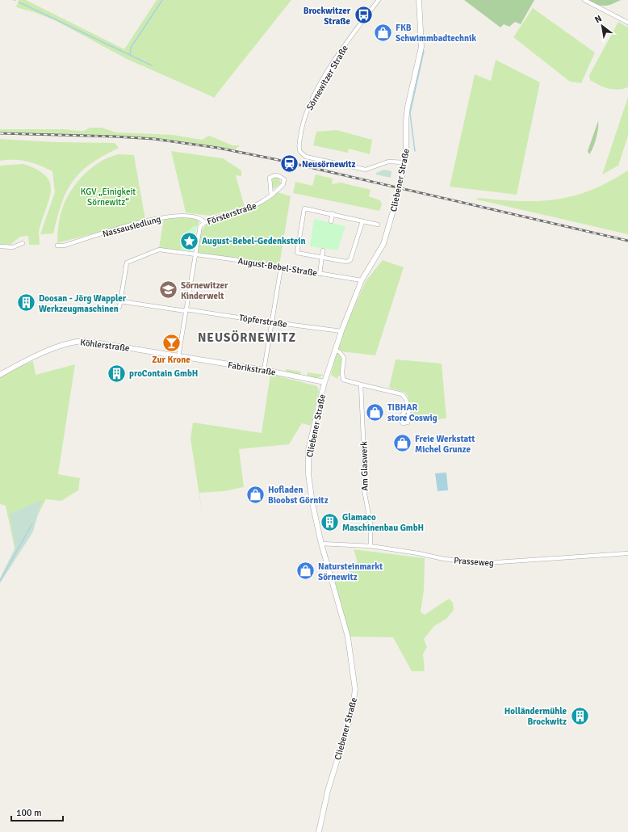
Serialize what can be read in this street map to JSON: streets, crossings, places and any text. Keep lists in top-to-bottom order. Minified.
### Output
{"streets":{"street":["Sörnewitzer Straße","Cliebener Straße","Försterstraße","Nassausiedlung","August-Bebel-Straße","Töpferstraße","Köhlerstraße","Fabrikstraße","Am Glaswerk","Prasseweg"]},"crossings":[["Sörnewitzer Straße","Cliebener Straße"],["Cliebener Straße","August-Bebel-Straße"],["Cliebener Straße","Töpferstraße"],["Cliebener Straße","Fabrikstraße"],["Cliebener Straße","Prasseweg"],["Försterstraße","Nassausiedlung"],["Försterstraße","August-Bebel-Straße"],["Försterstraße","Töpferstraße"],["Försterstraße","Köhlerstraße"],["Försterstraße","Fabrikstraße"],["Köhlerstraße","Fabrikstraße"],["Am Glaswerk","Prasseweg"]],"districts":["NEUSÖRNEWITZ"],"parks":["KGV „Einigkeit Sörnewitz“"],"places":{"bus stop":["Brockwitzer Straße"],"shop":["FKB Schwimmbadtechnik","TIBHAR store Coswig","Freie Werkstatt Michel Grunze","Hofladen Bioobst Görnitz","Natursteinmarkt Sörnewitz"],"station":["Neusörnewitz"],"place":["August-Bebel-Gedenkstein"],"school or university":["Sörnewitzer Kinderwelt"],"building":["Doosan - Jörg Wappler Werkzeugmaschinen","proContain GmbH","Glamaco Maschinenbau GmbH","Holländermühle Brockwitz"],"bar":["Zur Krone"]},"scale_bar":"100 m","north":"top left"}
